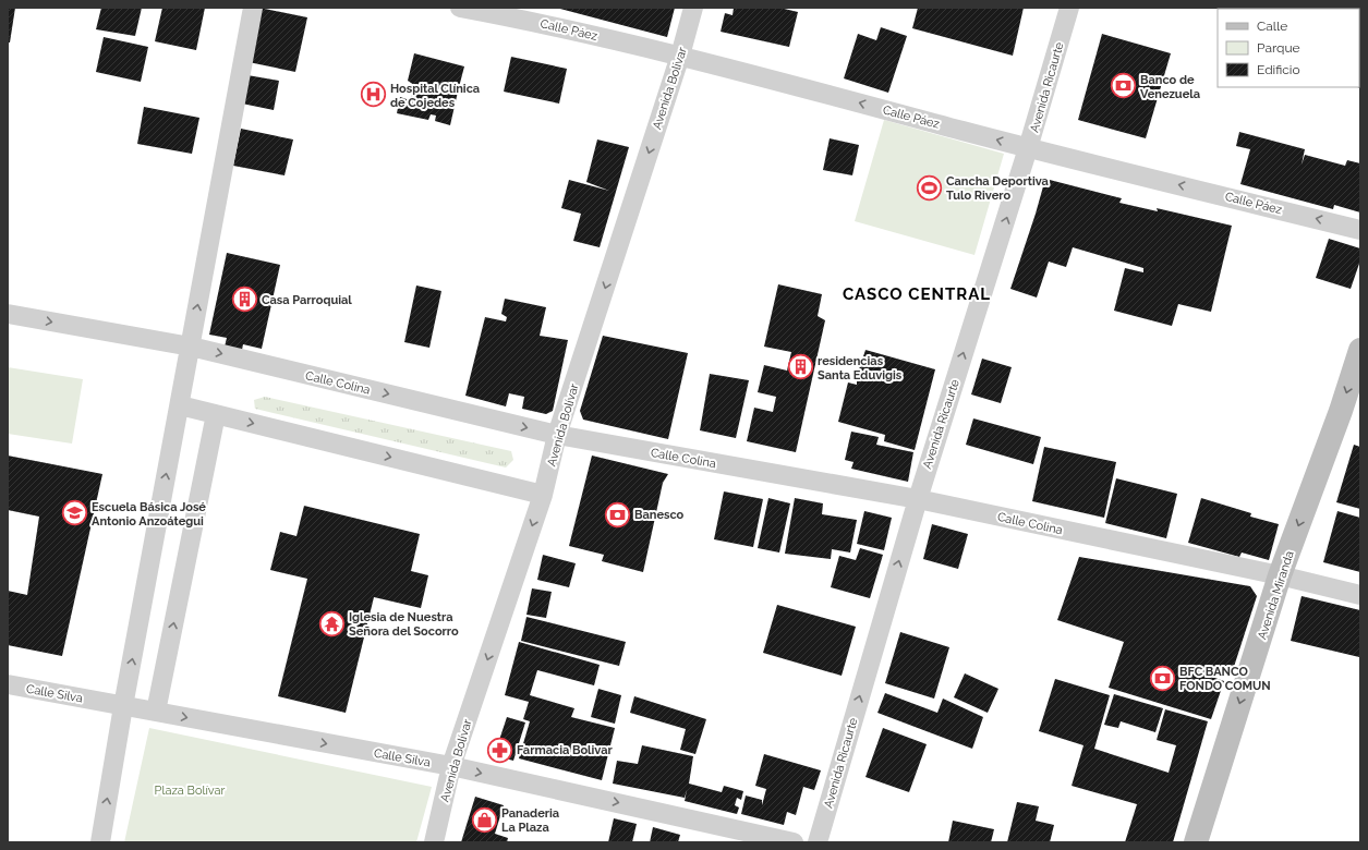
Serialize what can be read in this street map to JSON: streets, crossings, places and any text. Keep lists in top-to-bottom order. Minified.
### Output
{"streets":{"street":["Calle Páez","Avenida Ricaurte","Avenida Bolívar","Calle Colina","Avenida Miranda","Calle Silva"]},"crossings":[["Calle Páez","Avenida Ricaurte"],["Calle Páez","Avenida Bolívar"],["Avenida Ricaurte","Calle Colina"],["Avenida Bolívar","Calle Colina"],["Avenida Bolívar","Calle Silva"],["Calle Colina","Avenida Miranda"]],"one_way":["Calle Páez","Avenida Ricaurte","Avenida Bolívar","Avenida Miranda","Calle Silva"],"districts":["CASCO CENTRAL"],"parks":["Plaza Bolívar"],"places":{"bank":["Banco de Venezuela","Banesco","BFC BANCO FONDO COMUN"],"hospital":["Hospital Clínica de Cojedes"],"sports":["Cancha Deportiva Tulo Rivero"],"building":["Casa Parroquial","residencias Santa Eduvigis"],"school or university":["Escuela Básica José Antonio Anzoátegui"],"temple":["Iglesia de Nuestra Señora del Socorro"],"pharmacy":["Farmacia Bolivar"],"shop":["Panaderia La Plaza"]},"legend":["Calle","Parque","Edificio"]}
